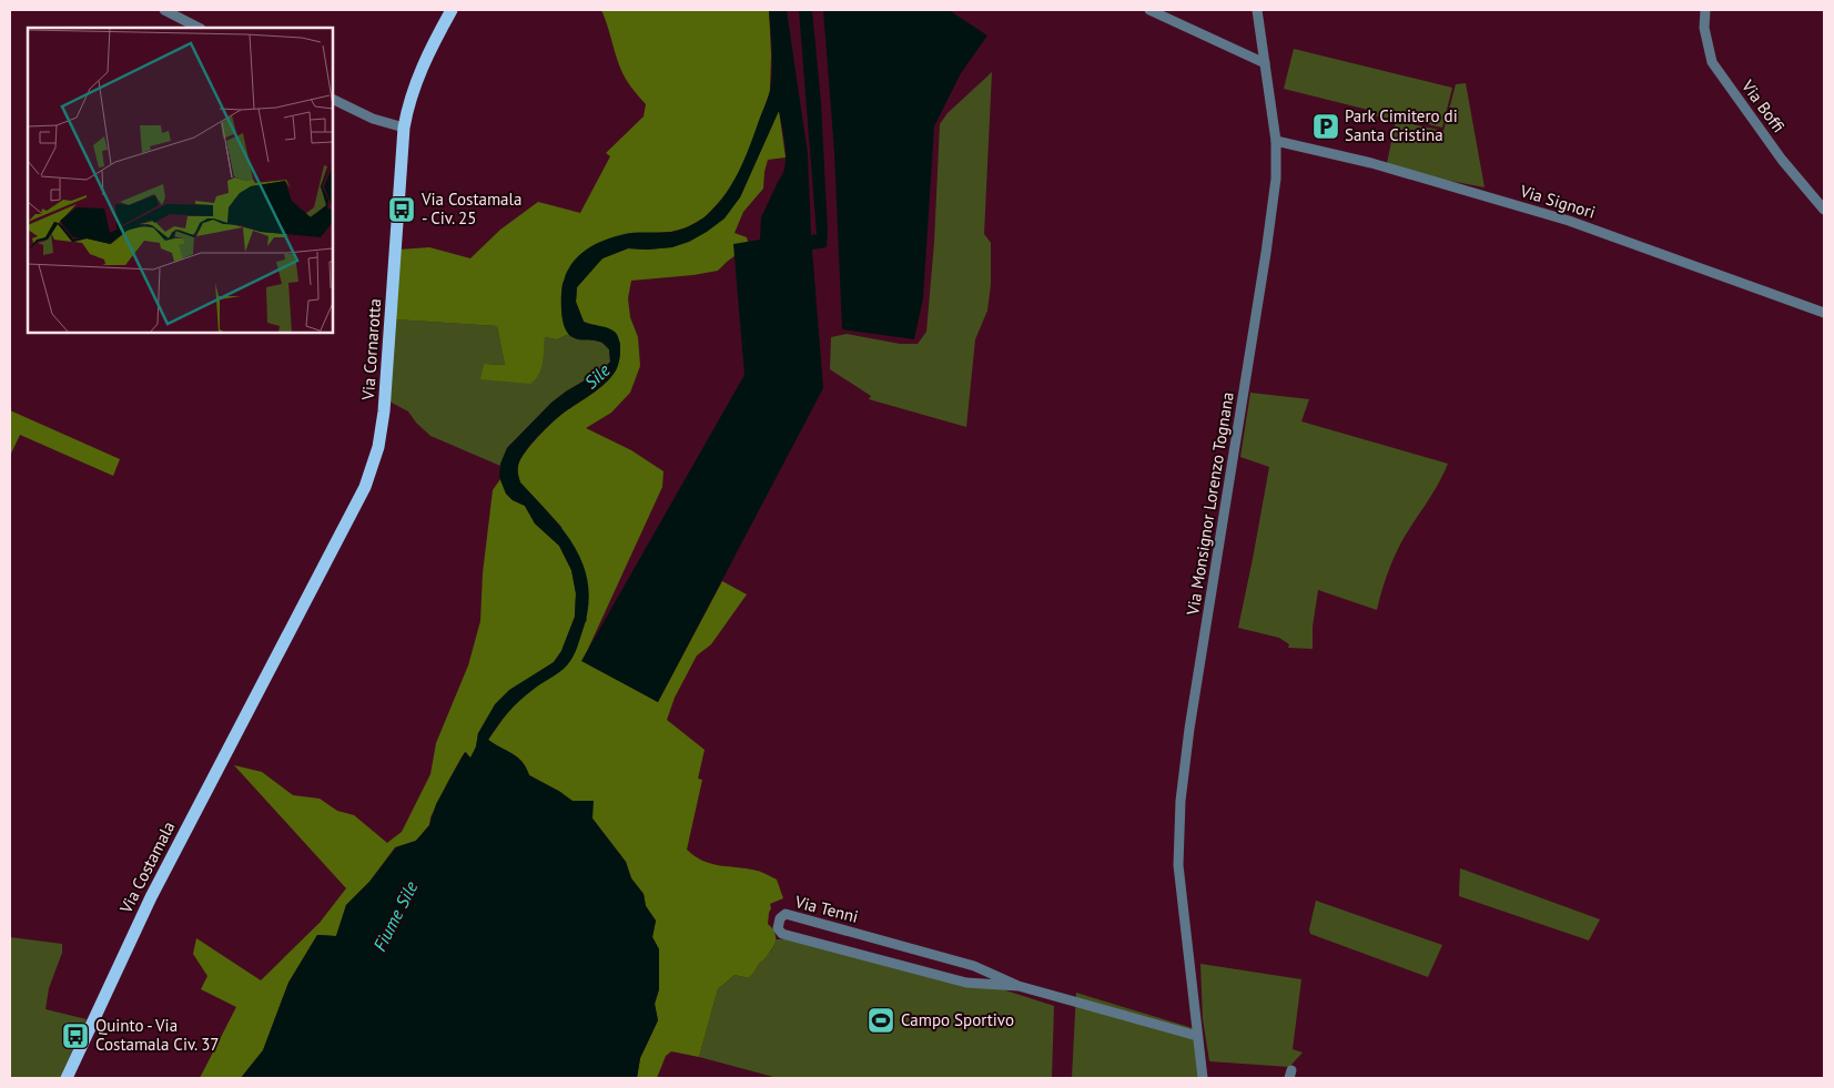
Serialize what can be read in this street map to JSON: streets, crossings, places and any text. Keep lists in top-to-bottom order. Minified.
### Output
{"streets":{"main road":["Via Cornarotta","Via Costamala"],"street":["Via Boffi","Via Signori","Via Monsignor Lorenzo Tognana","Via Tenni"]},"crossings":[["Via Signori","Via Monsignor Lorenzo Tognana"],["Via Cornarotta","Via Costamala"],["Via Monsignor Lorenzo Tognana","Via Tenni"]],"water":["Sile","Fiume Sile"],"places":{"parking":["Park Cimitero di Santa Cristina"],"bus stop":["Via Costamala - Civ. 25","Quinto - Via Costamala Civ. 37"],"sports":["Campo Sportivo"]}}
